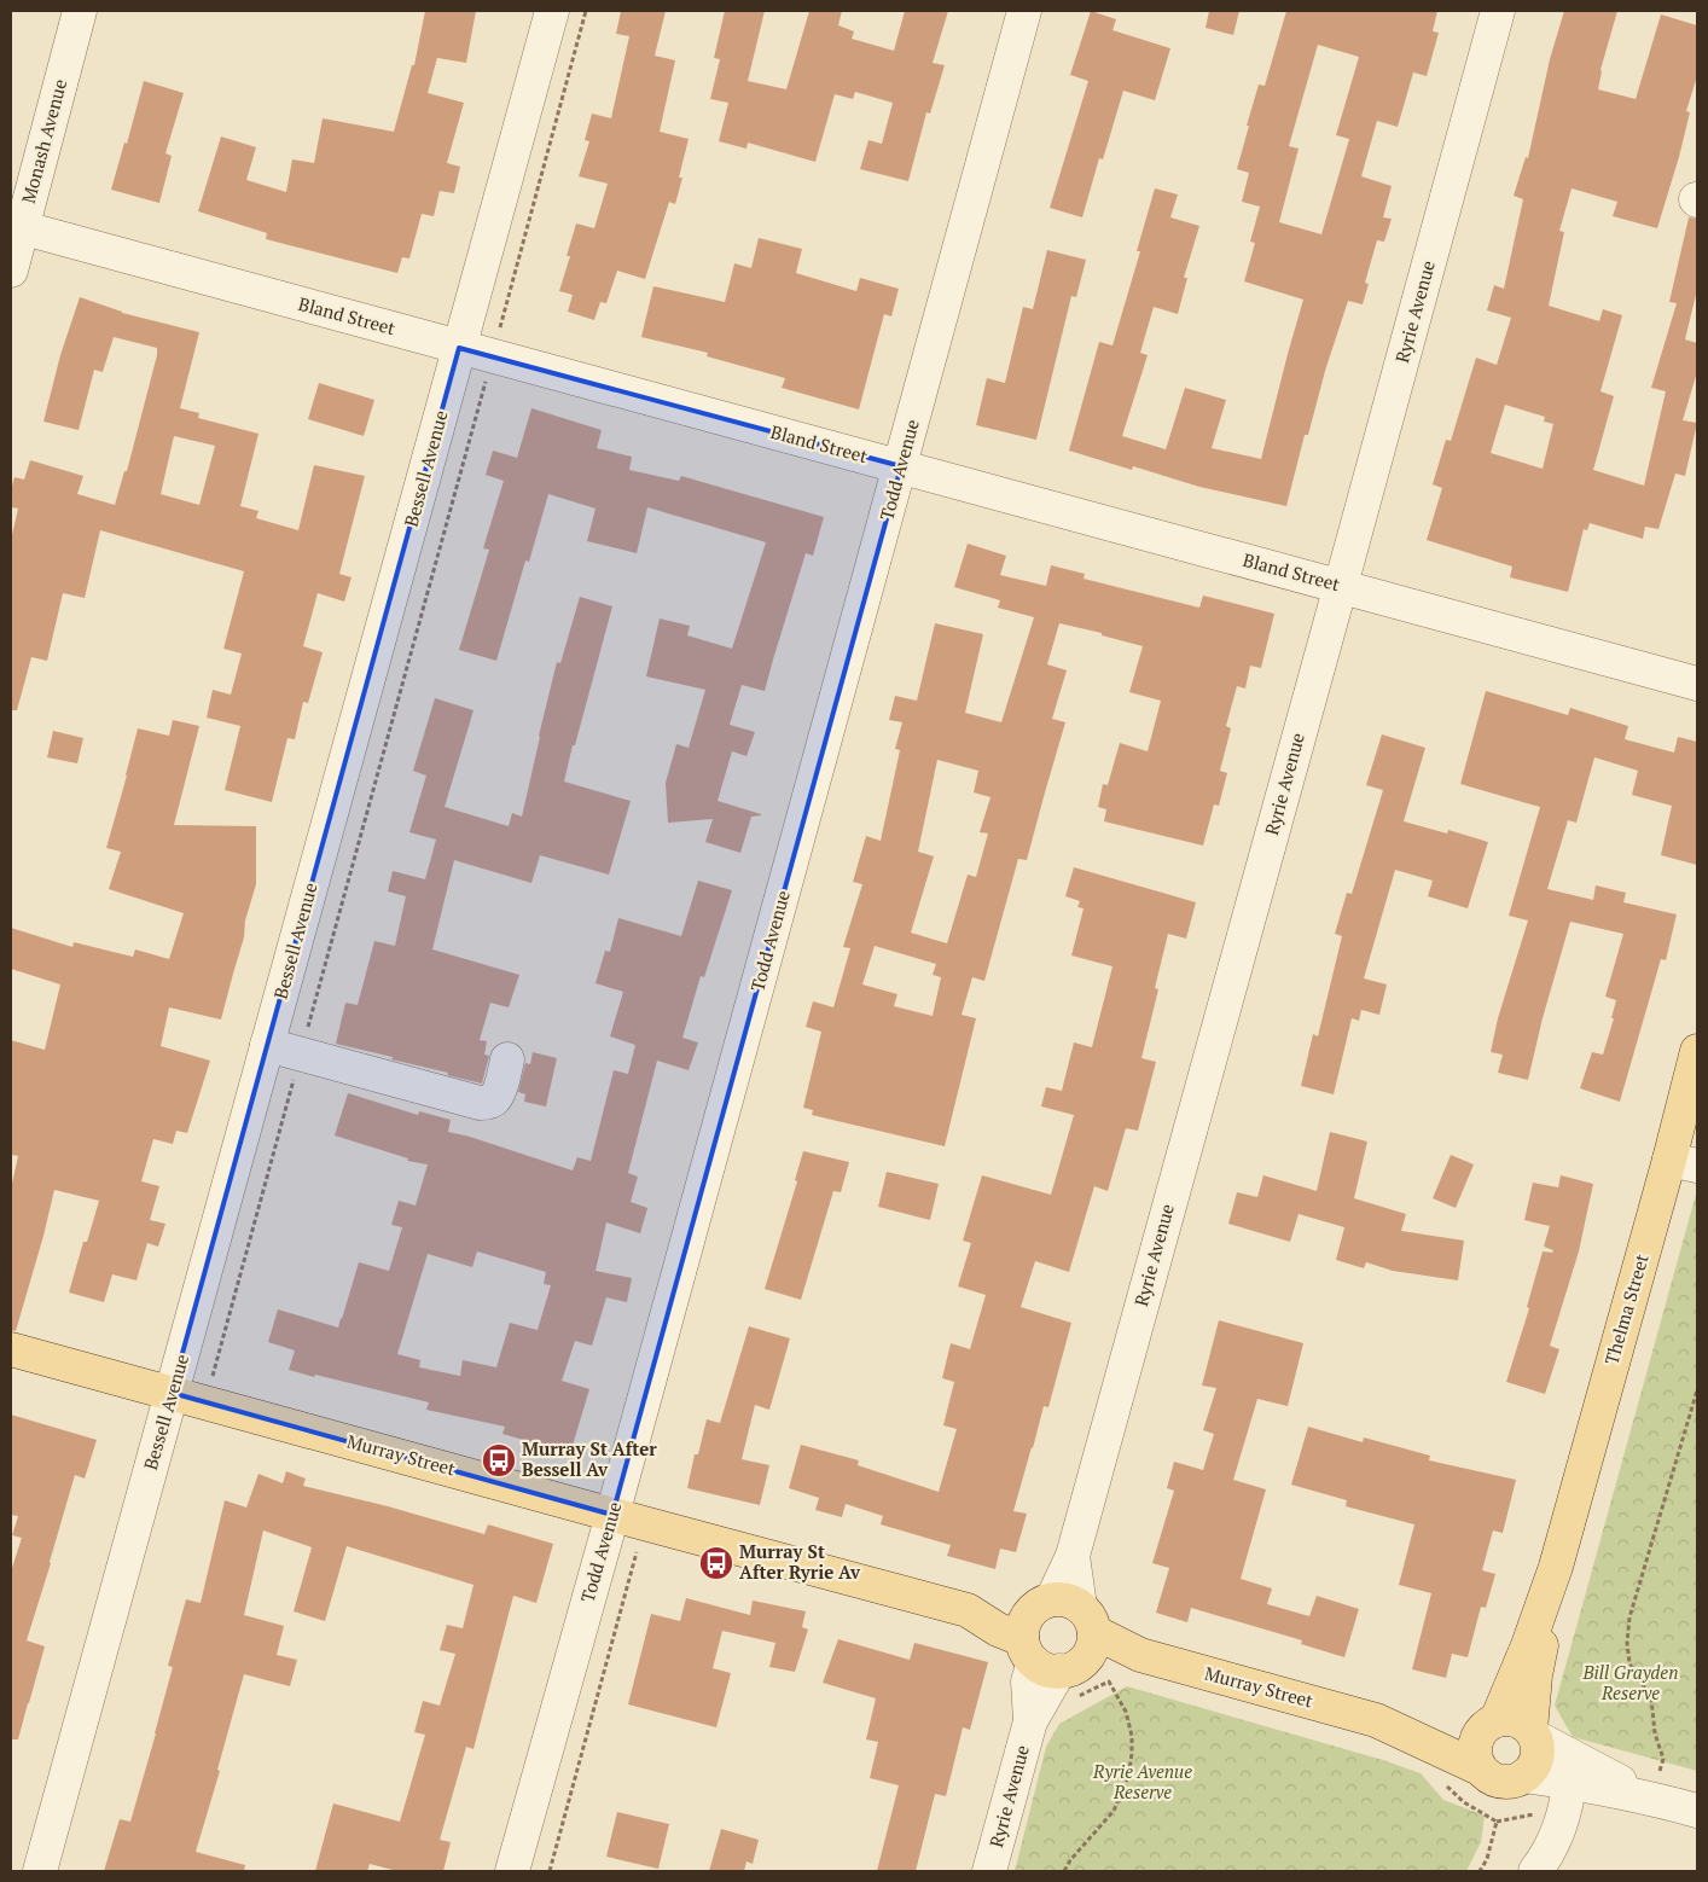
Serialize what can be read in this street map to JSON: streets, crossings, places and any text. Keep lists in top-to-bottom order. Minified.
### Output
{"streets":{"main road":["Thelma Street","Murray Street"],"street":["Monash Avenue","Ryrie Avenue","Bland Street","Bessell Avenue","Todd Avenue"]},"crossings":[["Monash Avenue","Bland Street"],["Ryrie Avenue","Bland Street"],["Ryrie Avenue","Murray Street"],["Bland Street","Bessell Avenue"],["Bland Street","Todd Avenue"],["Bessell Avenue","Murray Street"],["Todd Avenue","Murray Street"],["Thelma Street","Murray Street"]],"parks":["Bill Grayden Reserve","Ryrie Avenue Reserve"],"places":{"bus stop":["Murray St After Bessell Av","Murray St After Ryrie Av"]}}
